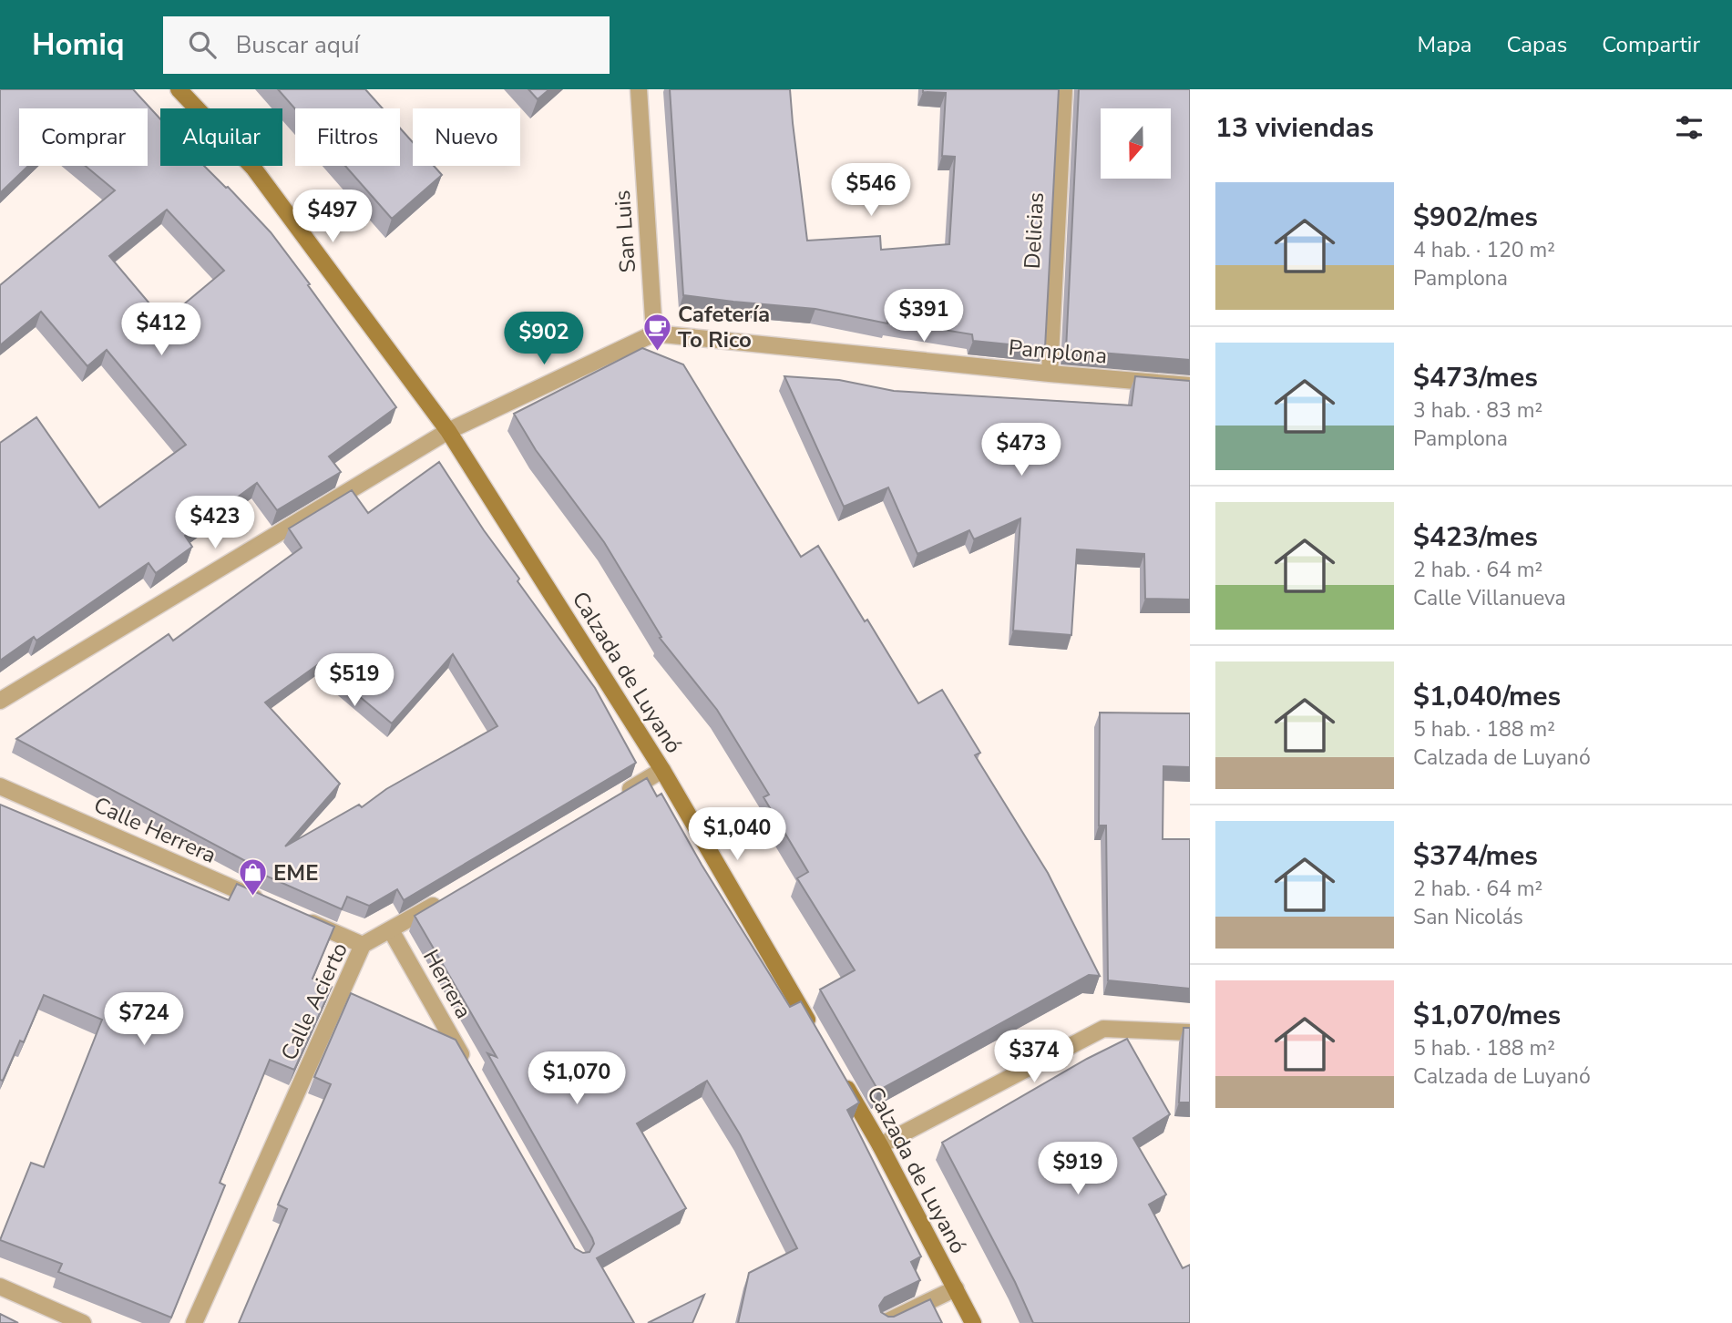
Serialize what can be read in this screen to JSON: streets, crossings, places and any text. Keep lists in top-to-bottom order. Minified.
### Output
{"streets":{"main road":["Calzada de Luyanó"],"street":["Delicias","San Luis","Pamplona","Calle Herrera","Herrera","Calle Acierto"]},"crossings":[["Delicias","Pamplona"],["San Luis","Pamplona"],["Herrera","Calle Acierto"]],"places":{"cafe":["Cafetería To Rico"],"shop":["EME"]},"north":"bottom","page":{"header":"Homiq","search":"Buscar aquí","nav":["Mapa","Capas","Compartir"],"heading":"13 viviendas","chip":["Comprar","Alquilar","Filtros","Nuevo"],"price":["$546","$497","$391","$412","$902","$473","$423","$519","$1,040","$724","$374","$1,070","$919"],"list":[{"name":"$902/mes","note":"4 hab. · 120 m² · Pamplona"},{"name":"$473/mes","note":"3 hab. · 83 m² · Pamplona"},{"name":"$423/mes","note":"2 hab. · 64 m² · Calle Villanueva"},{"name":"$1,040/mes","note":"5 hab. · 188 m² · Calzada de Luyanó"},{"name":"$374/mes","note":"2 hab. · 64 m² · San Nicolás"},{"name":"$1,070/mes","note":"5 hab. · 188 m² · Calzada de Luyanó"}]}}
